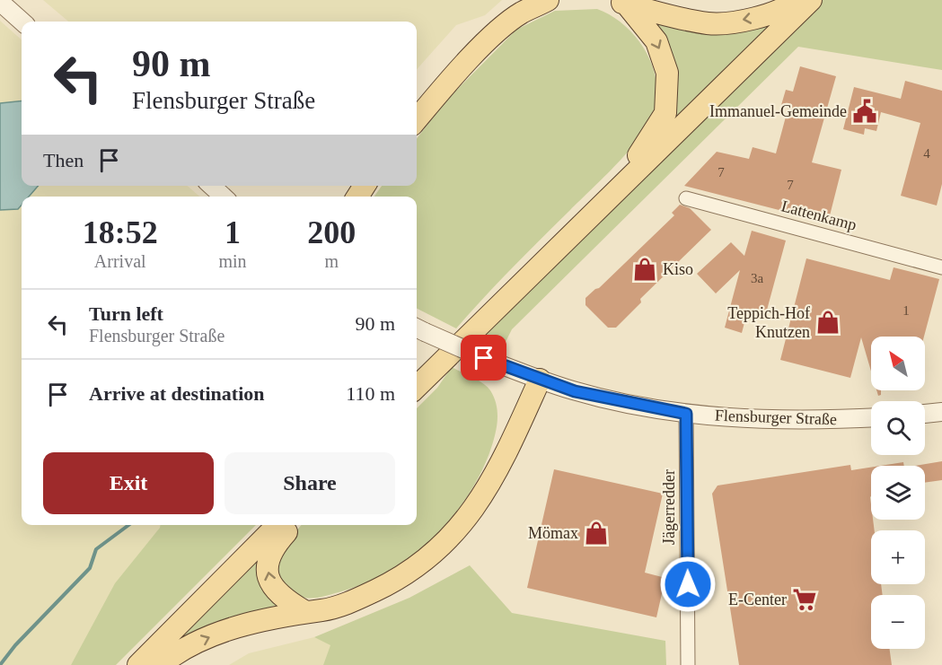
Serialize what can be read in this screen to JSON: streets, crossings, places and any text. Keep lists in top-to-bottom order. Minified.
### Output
{"streets":{"street":["Lattenkamp","Flensburger Straße","Jägerredder"]},"crossings":[["Flensburger Straße","Jägerredder"]],"places":{"public building":["Immanuel-Gemeinde"],"shop":["Kiso","Teppich-Hof Knutzen","Mömax"],"supermarket":["E-Center"]},"house_numbers":["4","7","7","3a","1"],"north":"top left","page":{"turn":["90 m","Flensburger Straße"],"then":"Then","eta":["18:52","Arrival","1","min","200","m"],"list":[{"name":"Turn left","note":"Flensburger Straße","value":"90 m"},{"name":"Arrive at destination","value":"110 m"}],"map_buttons":["+","−"],"buttons":["Exit","Share"]}}
